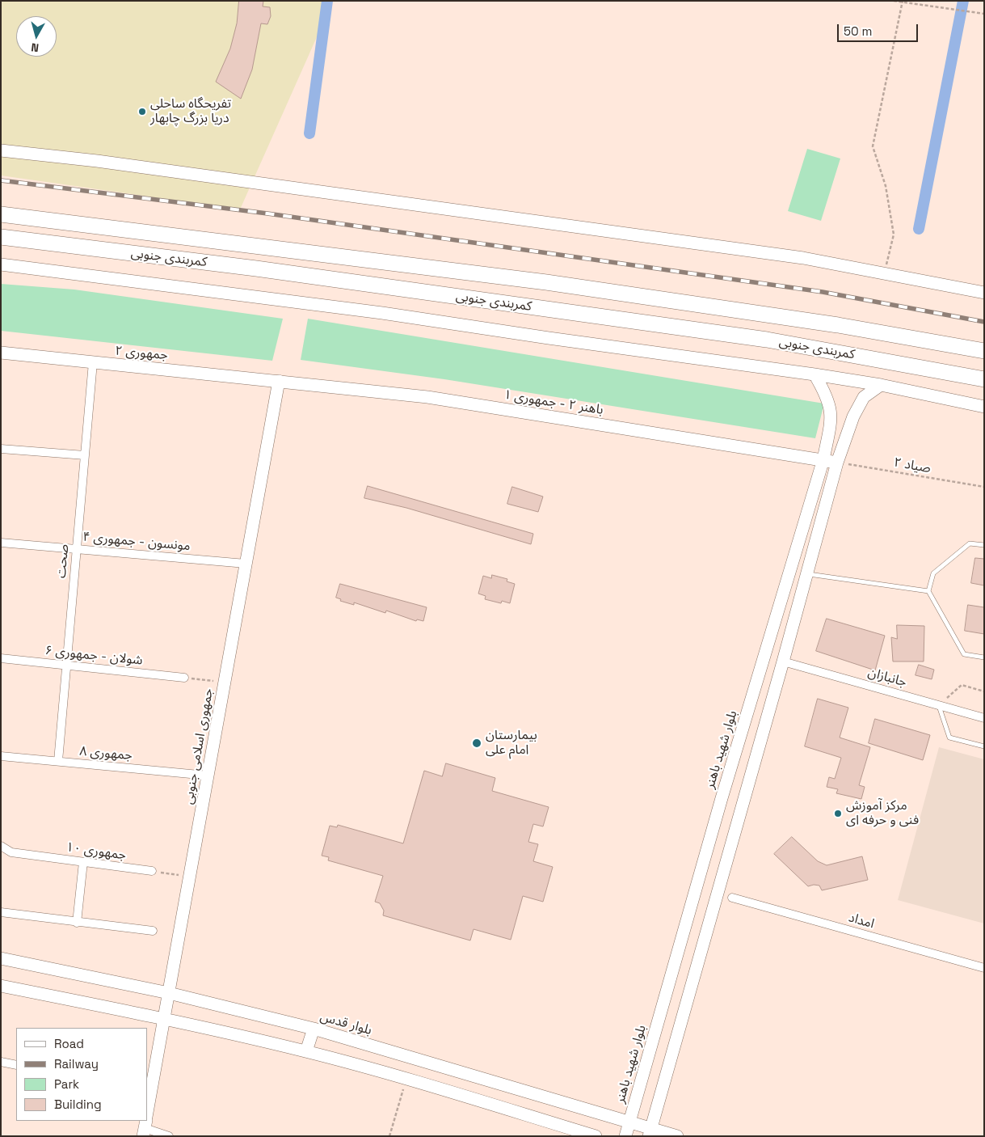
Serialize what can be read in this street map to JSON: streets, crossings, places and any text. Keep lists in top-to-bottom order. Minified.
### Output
{"streets":{"highway":["کمربندی جنوبی"],"main road":["جمهوری ۲","باهنر ۲ - جمهوری ۱","جمهوری اسلامی جنوبی","بلوار شهید باهنر","بلوار قدس"],"street":["مونسون - جمهوری ۴","صحت","شولان - جمهوری ۶","جانبازان","جمهوری ۸","جمهوری ۱۰","امداد"],"path":["صیاد ۲"]},"crossings":[["جمهوری ۲","باهنر ۲ - جمهوری ۱"],["جمهوری ۲","صحت"],["جمهوری ۲","جمهوری اسلامی جنوبی"],["باهنر ۲ - جمهوری ۱","صیاد ۲"],["باهنر ۲ - جمهوری ۱","جمهوری اسلامی جنوبی"],["باهنر ۲ - جمهوری ۱","بلوار شهید باهنر"],["مونسون - جمهوری ۴","صحت"],["مونسون - جمهوری ۴","جمهوری اسلامی جنوبی"],["صحت","شولان - جمهوری ۶"],["صحت","جمهوری ۸"],["جمهوری اسلامی جنوبی","جمهوری ۸"],["جمهوری اسلامی جنوبی","بلوار قدس"],["بلوار شهید باهنر","بلوار قدس"]],"places":["تفریحگاه ساحلی دریا بزرگ چابهار","بیمارستان امام علی","مرکز آموزش فنی و حرفه ای"],"legend":["Road","Railway","Park","Building"],"scale_bar":"50 m","north":"bottom"}
